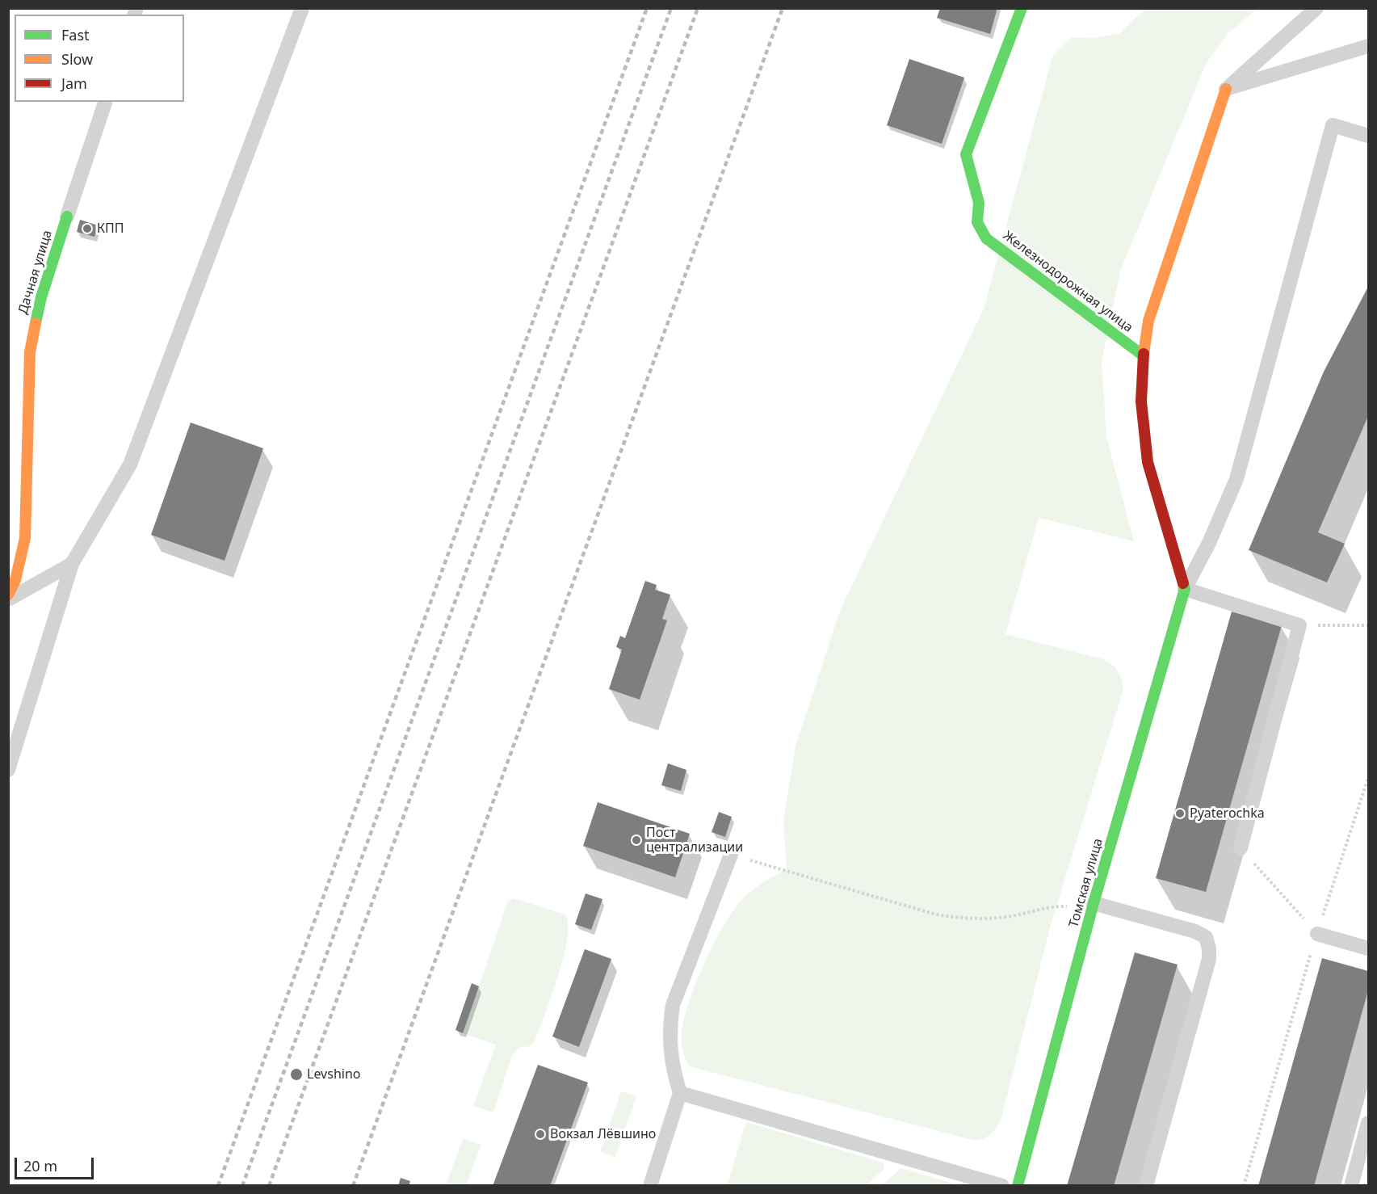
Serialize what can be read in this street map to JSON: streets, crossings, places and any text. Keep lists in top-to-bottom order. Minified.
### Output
{"streets":{"street":["Дачная улица","Железнодорожная улица","Томская улица"]},"places":["КПП","Pyaterochka","Пост централизации","Levshino","Вокзал Лёвшино"],"legend":["Fast","Slow","Jam"],"scale_bar":"20 m"}
